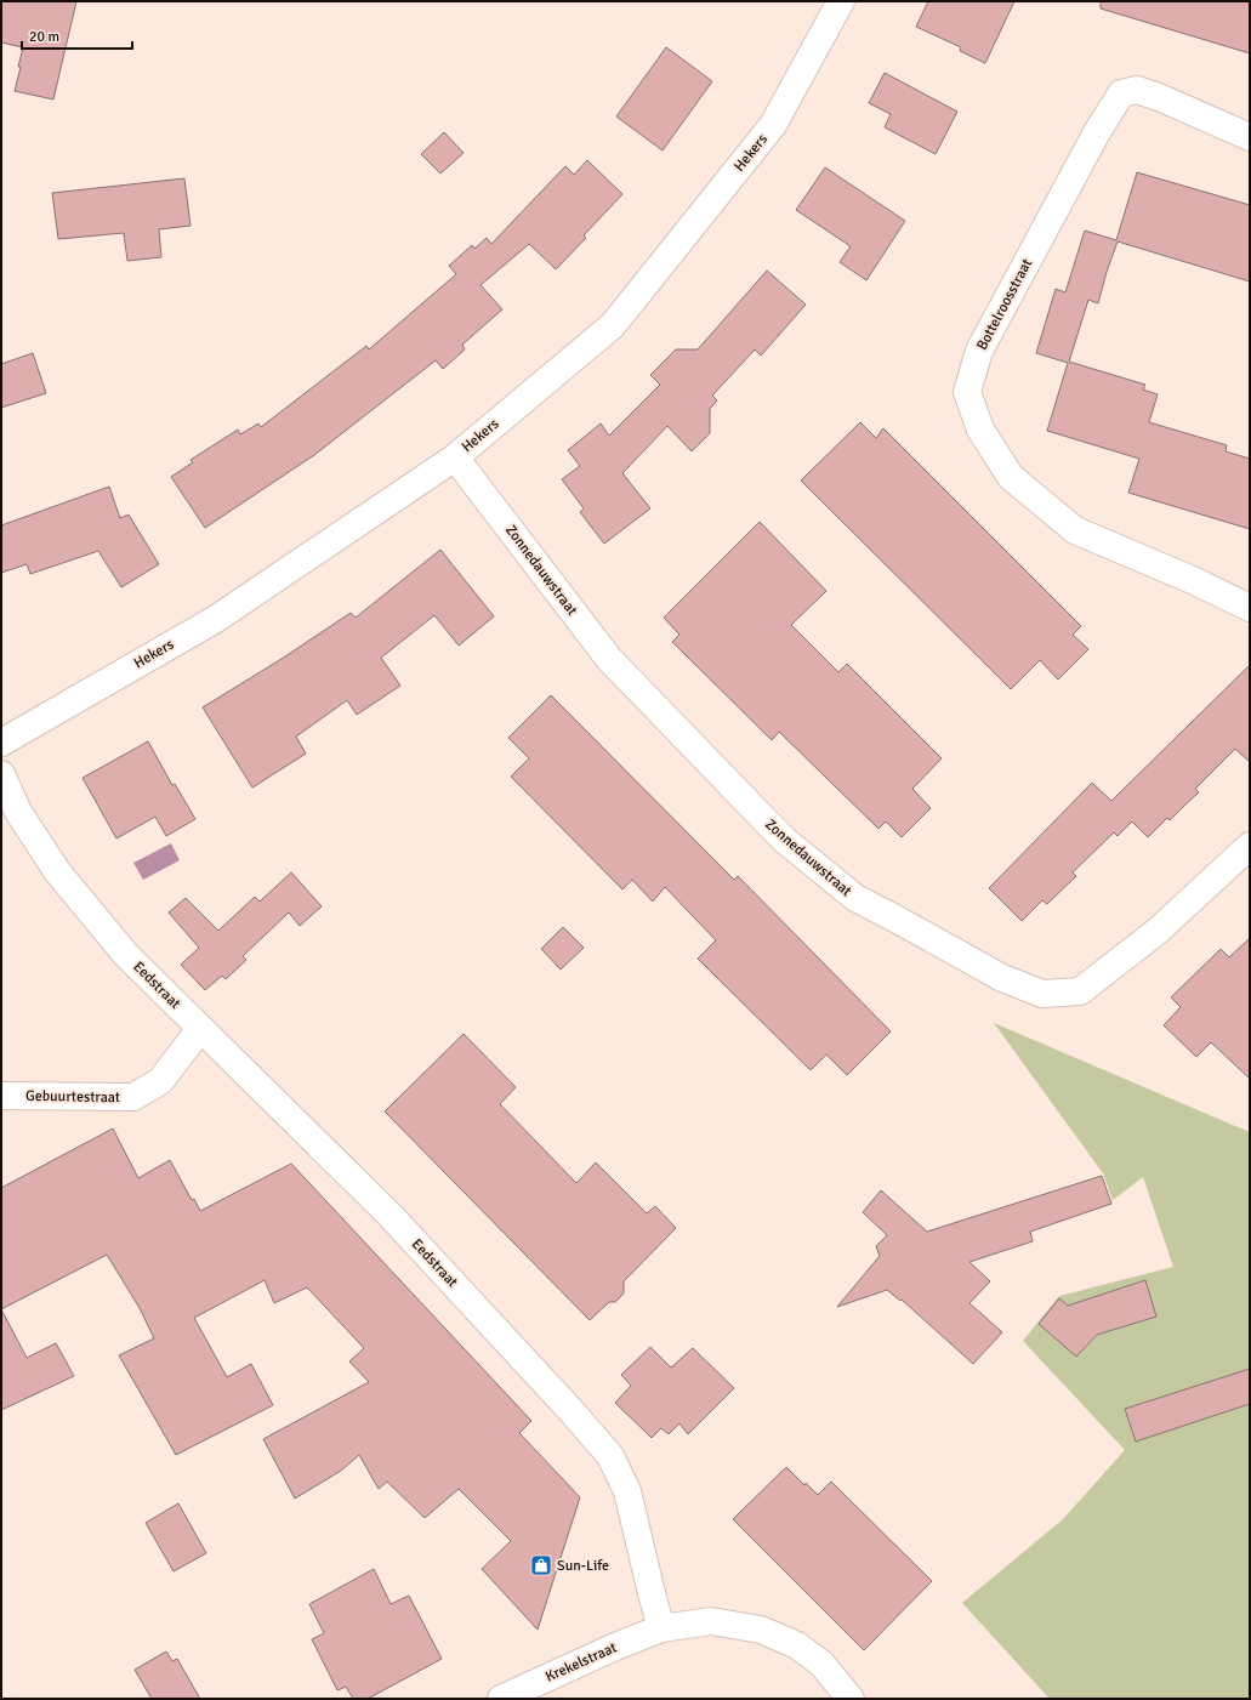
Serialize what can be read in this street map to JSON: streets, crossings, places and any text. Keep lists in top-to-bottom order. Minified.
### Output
{"streets":{"street":["Hekers","Bottelroosstraat","Zonnedauwstraat","Eedstraat","Gebuurtestraat","Krekelstraat"]},"crossings":[["Hekers","Zonnedauwstraat"],["Eedstraat","Gebuurtestraat"],["Eedstraat","Krekelstraat"]],"places":{"shop":["Sun-Life"]},"scale_bar":"20 m"}
